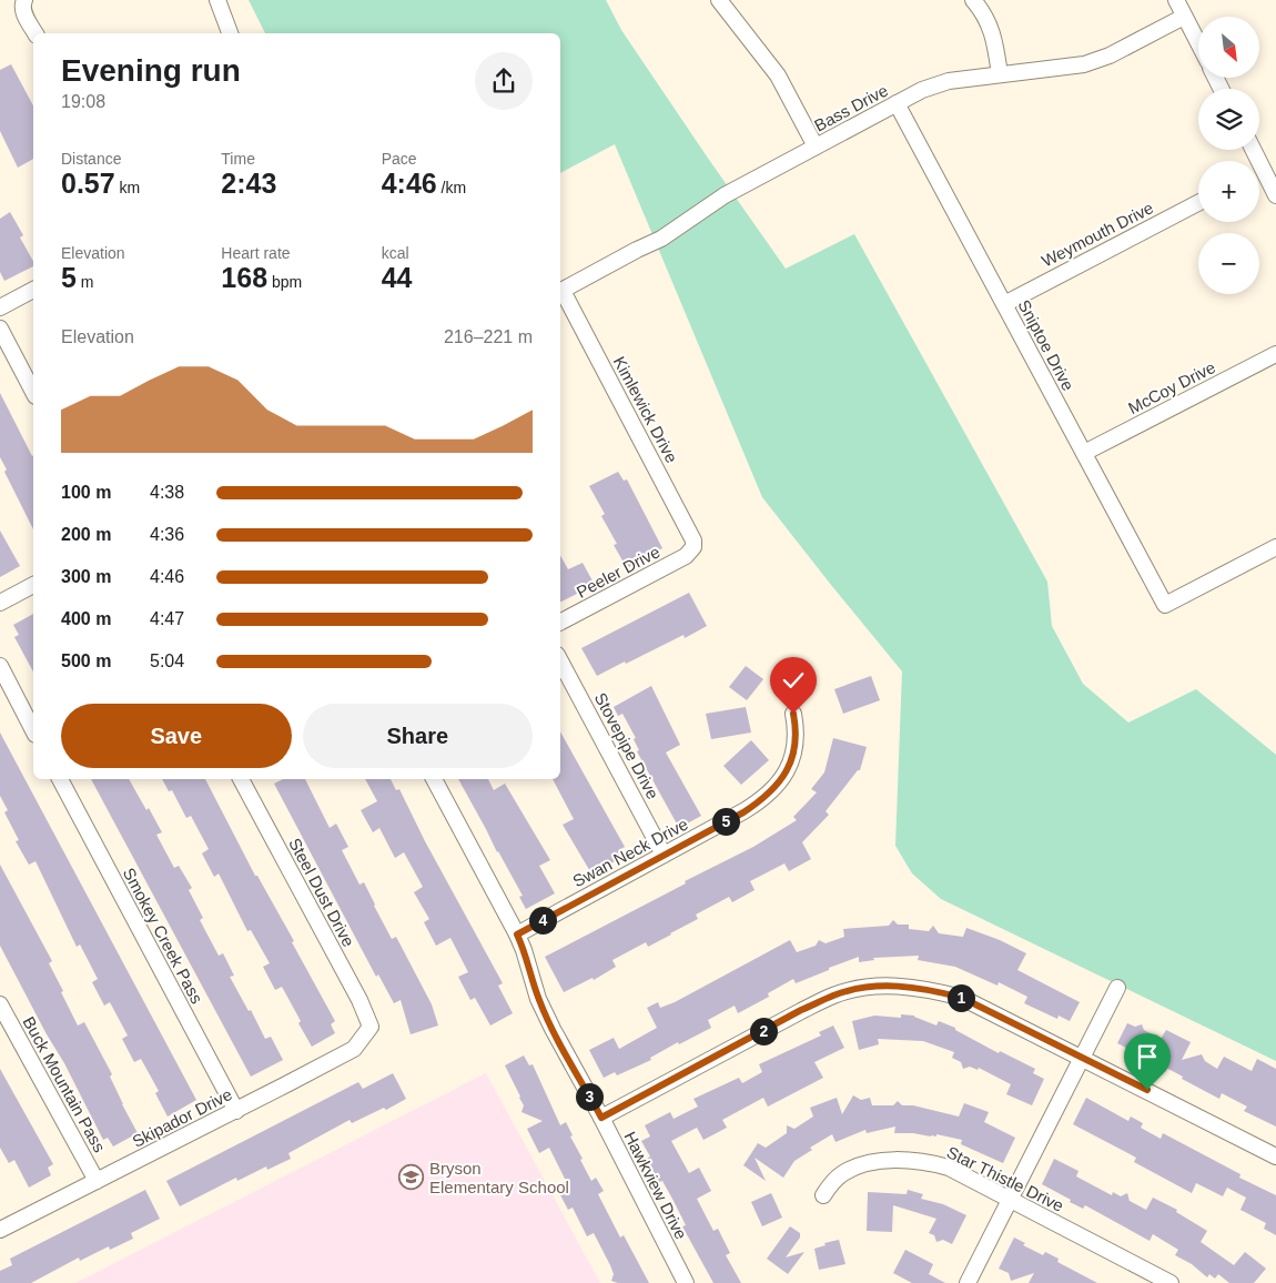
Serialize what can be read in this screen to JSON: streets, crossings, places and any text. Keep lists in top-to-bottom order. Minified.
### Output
{"streets":{"street":["Bass Drive","Weymouth Drive","Sniptoe Drive","McCoy Drive","Kimlewick Drive","Peeler Drive","Stovepipe Drive","Swan Neck Drive","Steel Dust Drive","Smokey Creek Pass","Buck Mountain Pass","Skipador Drive","Star Thistle Drive","Hawkview Drive"]},"crossings":[["Bass Drive","Sniptoe Drive"],["Bass Drive","Kimlewick Drive"],["Weymouth Drive","Sniptoe Drive"],["Sniptoe Drive","McCoy Drive"],["Kimlewick Drive","Peeler Drive"],["Stovepipe Drive","Swan Neck Drive"],["Swan Neck Drive","Hawkview Drive"],["Steel Dust Drive","Skipador Drive"],["Smokey Creek Pass","Skipador Drive"],["Buck Mountain Pass","Skipador Drive"]],"places":{"school or university":["Bryson Elementary School"]},"north":"bottom right","page":{"map_buttons":["+","−"],"heading":["Evening run","19:08"],"stats":[["Distance","0.57 km"],["Time","2:43"],["Pace","4:46 /km"],["Elevation","5 m"],["Heart rate","168 bpm"],["kcal","44"]],"chart":["Elevation","216–221 m"],"list":[{"name":"100 m","note":"4:38"},{"name":"200 m","note":"4:36"},{"name":"300 m","note":"4:46"},{"name":"400 m","note":"4:47"},{"name":"500 m","note":"5:04"}],"buttons":["Save","Share"],"pins":["5","4","1","2","3"]}}
